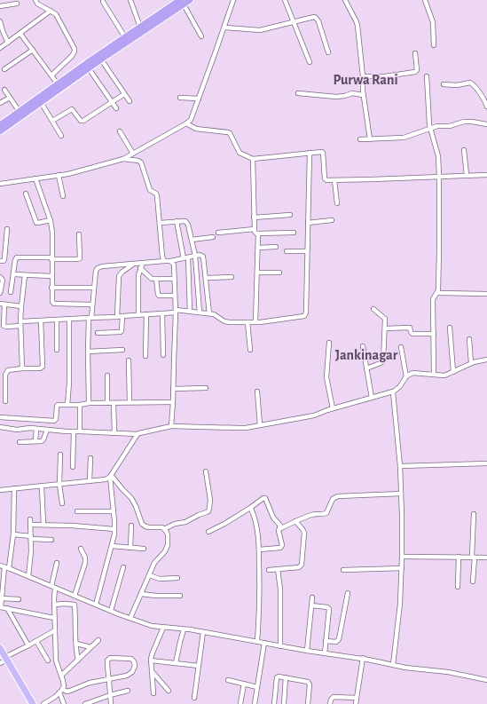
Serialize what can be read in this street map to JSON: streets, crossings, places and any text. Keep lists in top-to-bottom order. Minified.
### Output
{"districts":["Purwa Rani","Jankinagar"]}
